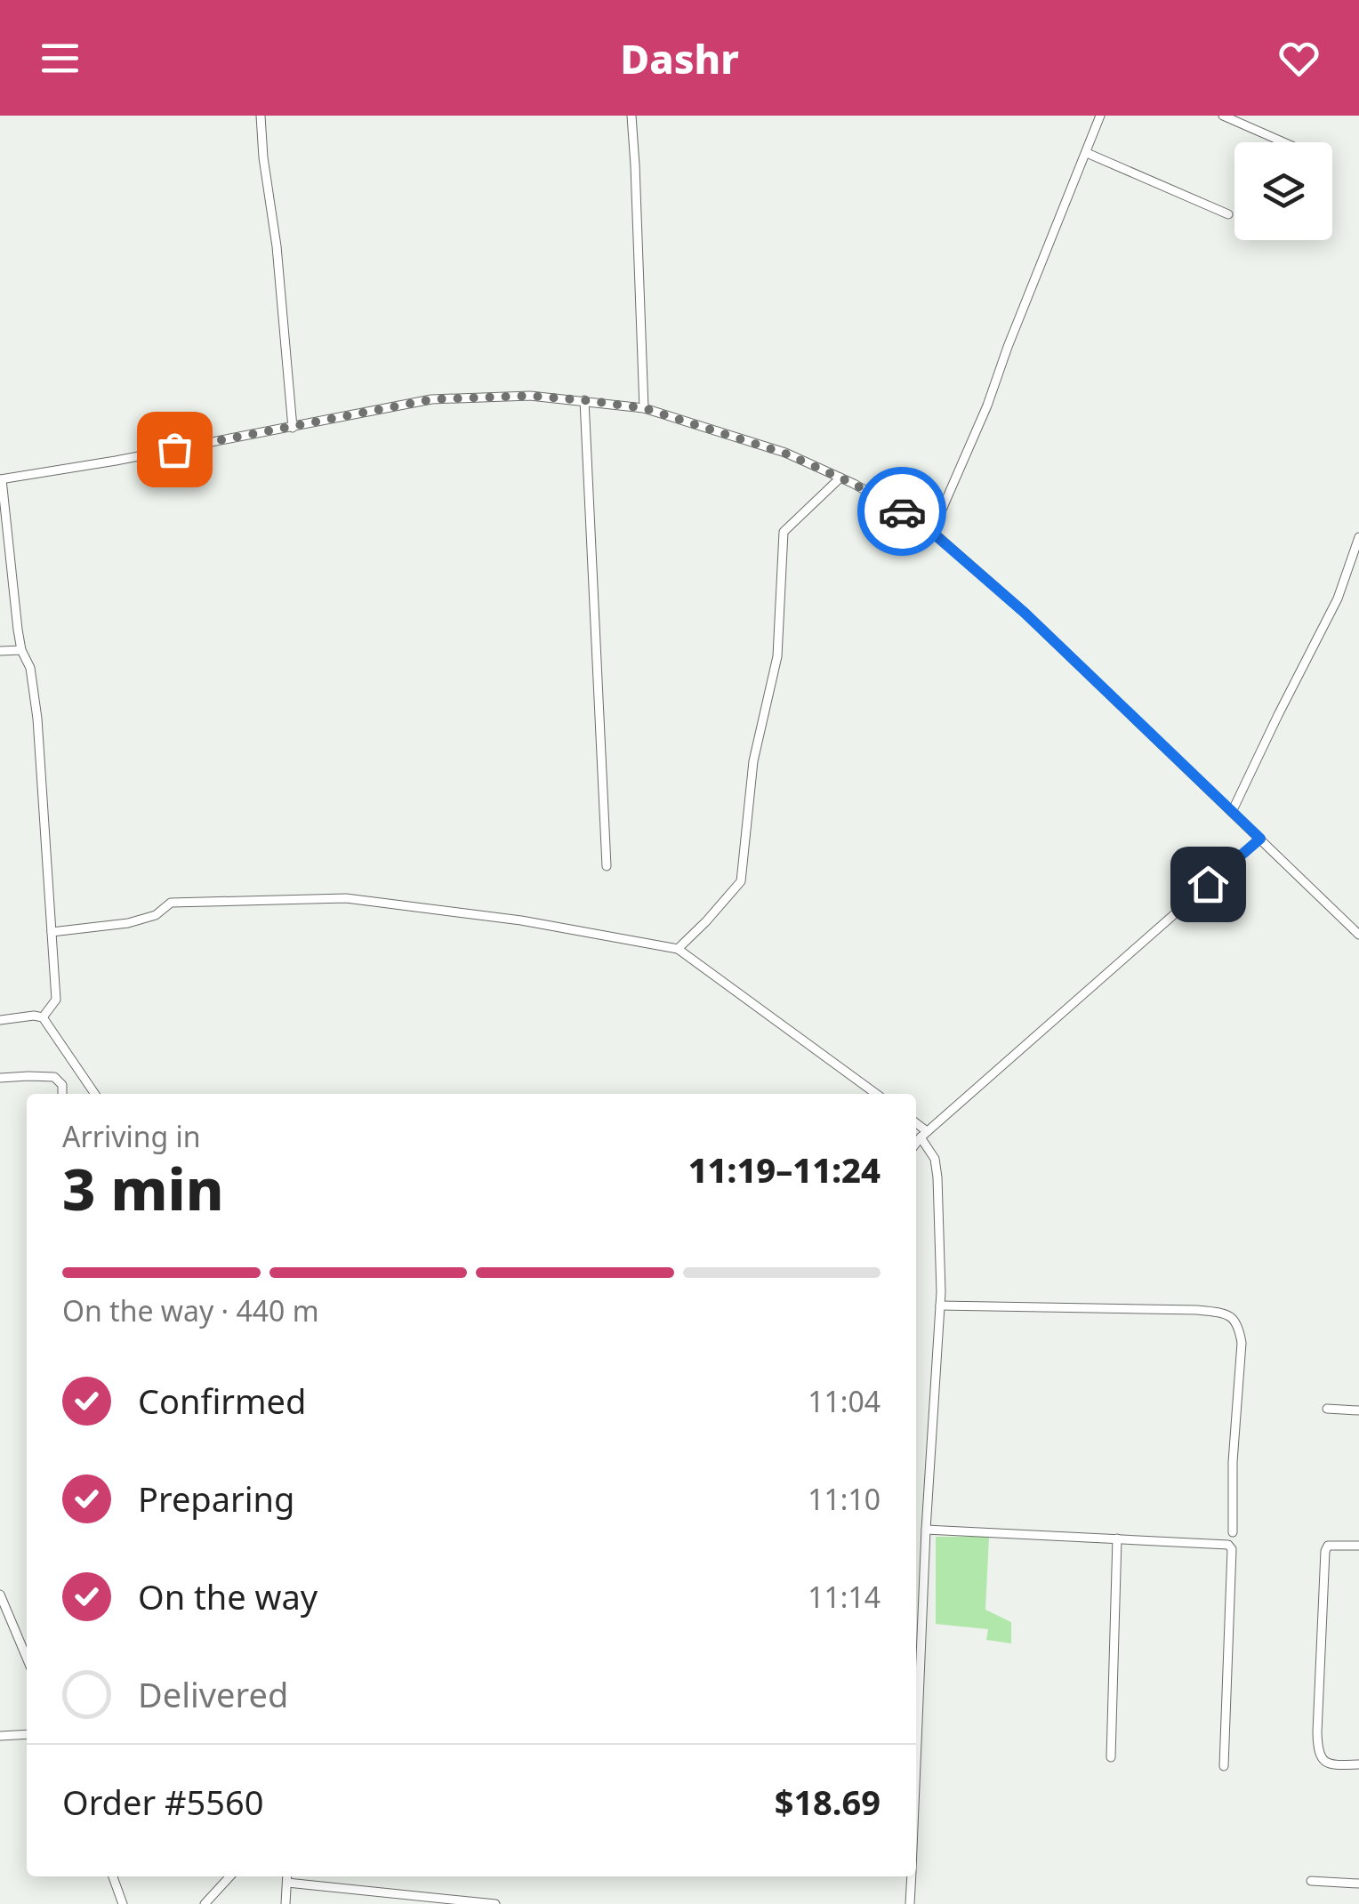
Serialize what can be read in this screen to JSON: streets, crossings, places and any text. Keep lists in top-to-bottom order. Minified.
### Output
{"page":{"header":"Dashr","heading":["3 min","Arriving in","11:19–11:24"],"panel":["Order #5560","$18.69"],"bar":"On the way · 440 m","list":[["Confirmed","11:04"],["Preparing","11:10"],["On the way","11:14"],"Delivered"]}}
